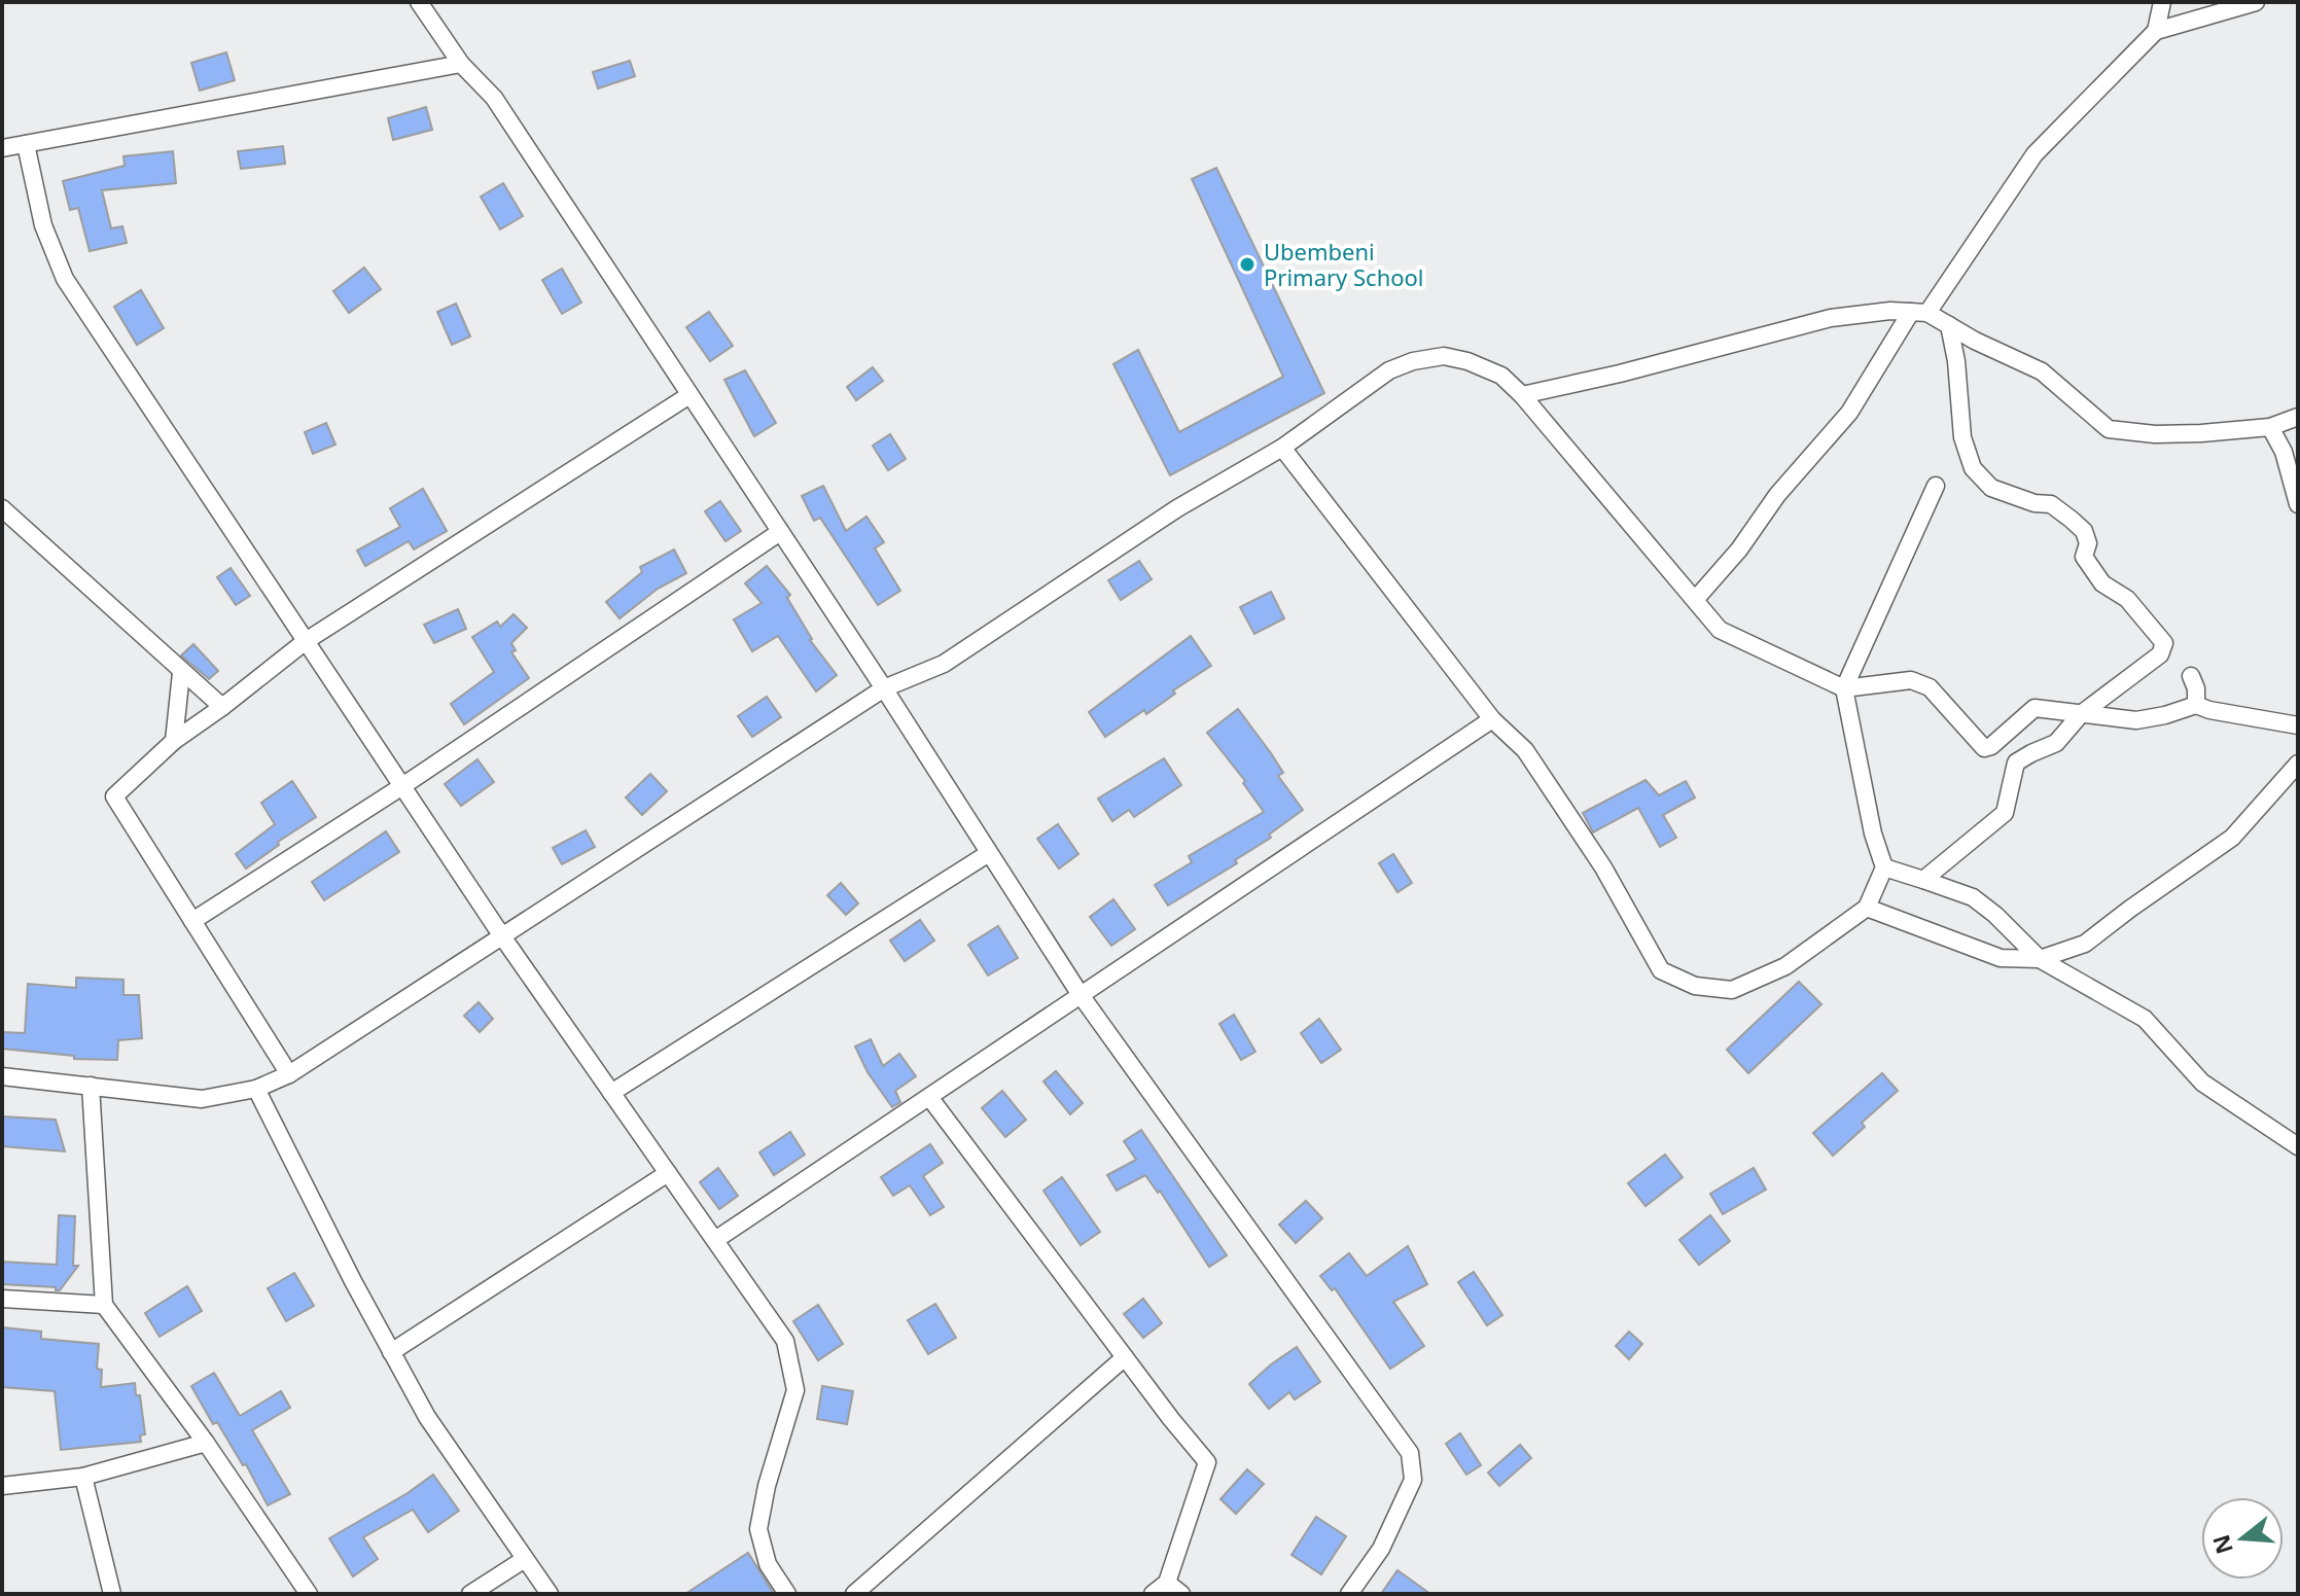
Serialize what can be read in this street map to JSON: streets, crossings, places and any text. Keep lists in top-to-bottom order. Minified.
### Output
{"places":["Ubembeni Primary School"],"north":"left"}
